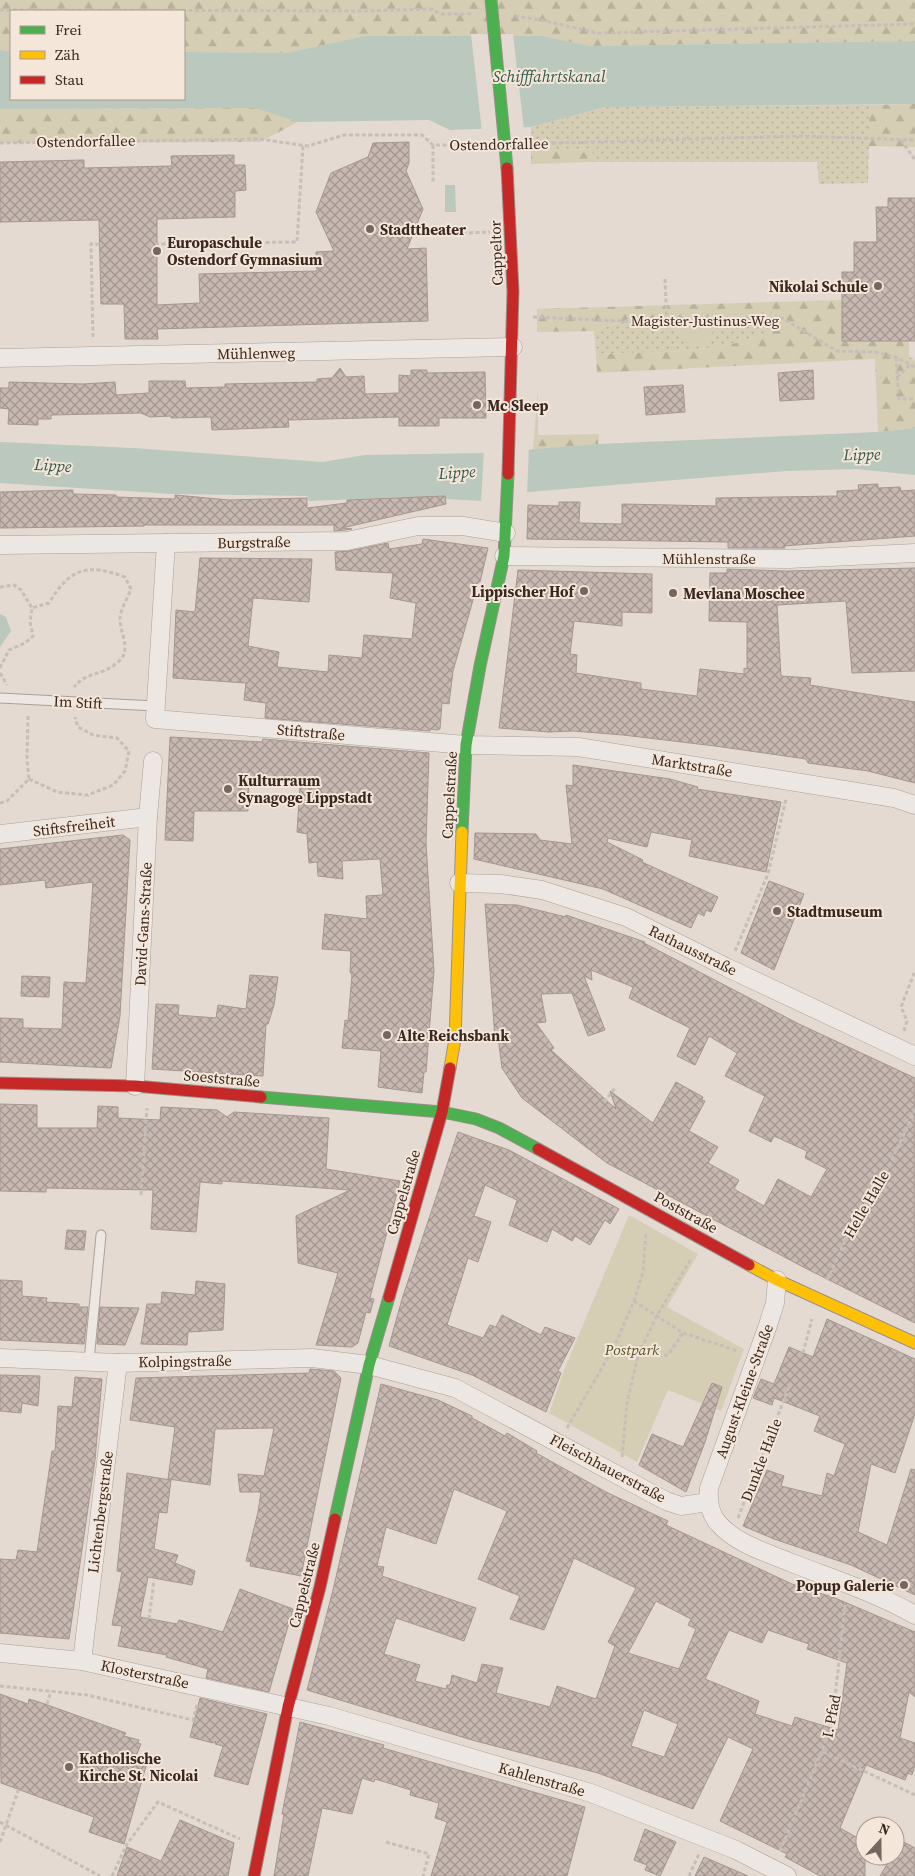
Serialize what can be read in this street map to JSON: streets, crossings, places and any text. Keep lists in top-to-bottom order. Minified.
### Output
{"streets":{"street":["Cappeltor","Mühlenweg","Burgstraße","Mühlenstraße","Stiftstraße","Marktstraße","Cappelstraße","Stiftsfreiheit","David-Gans-Straße","Rathausstraße","Soeststraße","Poststraße","Kolpingstraße","August-Kleine-Straße","Fleischhauerstraße","Lichtenbergstraße","Klosterstraße","Kahlenstraße"],"lane":["Im Stift"],"path":["Ostendorfallee","Magister-Justinus-Weg","Helle Halle","Dunkle Halle","I. Pfad"]},"crossings":[["Ostendorfallee","Cappeltor"],["Cappeltor","Magister-Justinus-Weg"],["Cappeltor","Mühlenweg"],["Cappeltor","Cappelstraße"],["Burgstraße","Cappelstraße"],["Mühlenstraße","Cappelstraße"],["Im Stift","Stiftstraße"],["Stiftstraße","Marktstraße"],["Stiftstraße","Cappelstraße"],["Marktstraße","Cappelstraße"],["Cappelstraße","Rathausstraße"],["Cappelstraße","Soeststraße"],["Cappelstraße","Poststraße"],["Cappelstraße","Kolpingstraße"],["Cappelstraße","Fleischhauerstraße"],["Cappelstraße","Klosterstraße"],["Cappelstraße","Kahlenstraße"],["Stiftsfreiheit","David-Gans-Straße"],["David-Gans-Straße","Soeststraße"],["Soeststraße","Poststraße"],["Helle Halle","Poststraße"],["Poststraße","August-Kleine-Straße"],["Kolpingstraße","Fleischhauerstraße"],["Kolpingstraße","Lichtenbergstraße"],["August-Kleine-Straße","Fleischhauerstraße"],["Lichtenbergstraße","Klosterstraße"],["Klosterstraße","Kahlenstraße"],["I. Pfad","Kahlenstraße"]],"water":["Schifffahrtskanal","Lippe"],"parks":["Postpark"],"places":["Stadttheater","Europaschule Ostendorf Gymnasium","Nikolai Schule","Mc Sleep","Lippischer Hof","Mevlana Moschee","Kulturraum Synagoge Lippstadt","Stadtmuseum","Alte Reichsbank","Popup Galerie","Katholische Kirche St. Nicolai"],"legend":["Frei","Zäh","Stau"],"north":"top"}
